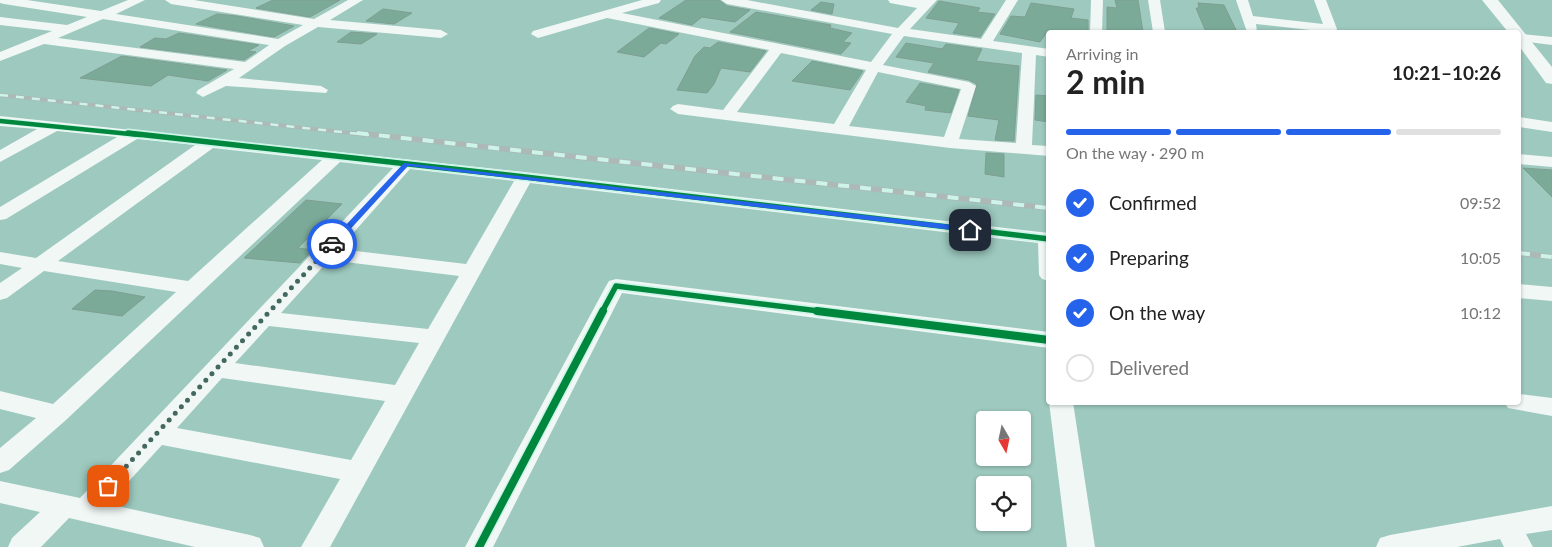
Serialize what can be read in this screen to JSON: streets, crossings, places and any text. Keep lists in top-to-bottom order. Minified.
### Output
{"north":"bottom","page":{"heading":["2 min","Arriving in","10:21–10:26"],"bar":"On the way · 290 m","list":[["Confirmed","09:52"],["Preparing","10:05"],["On the way","10:12"],"Delivered"]}}
